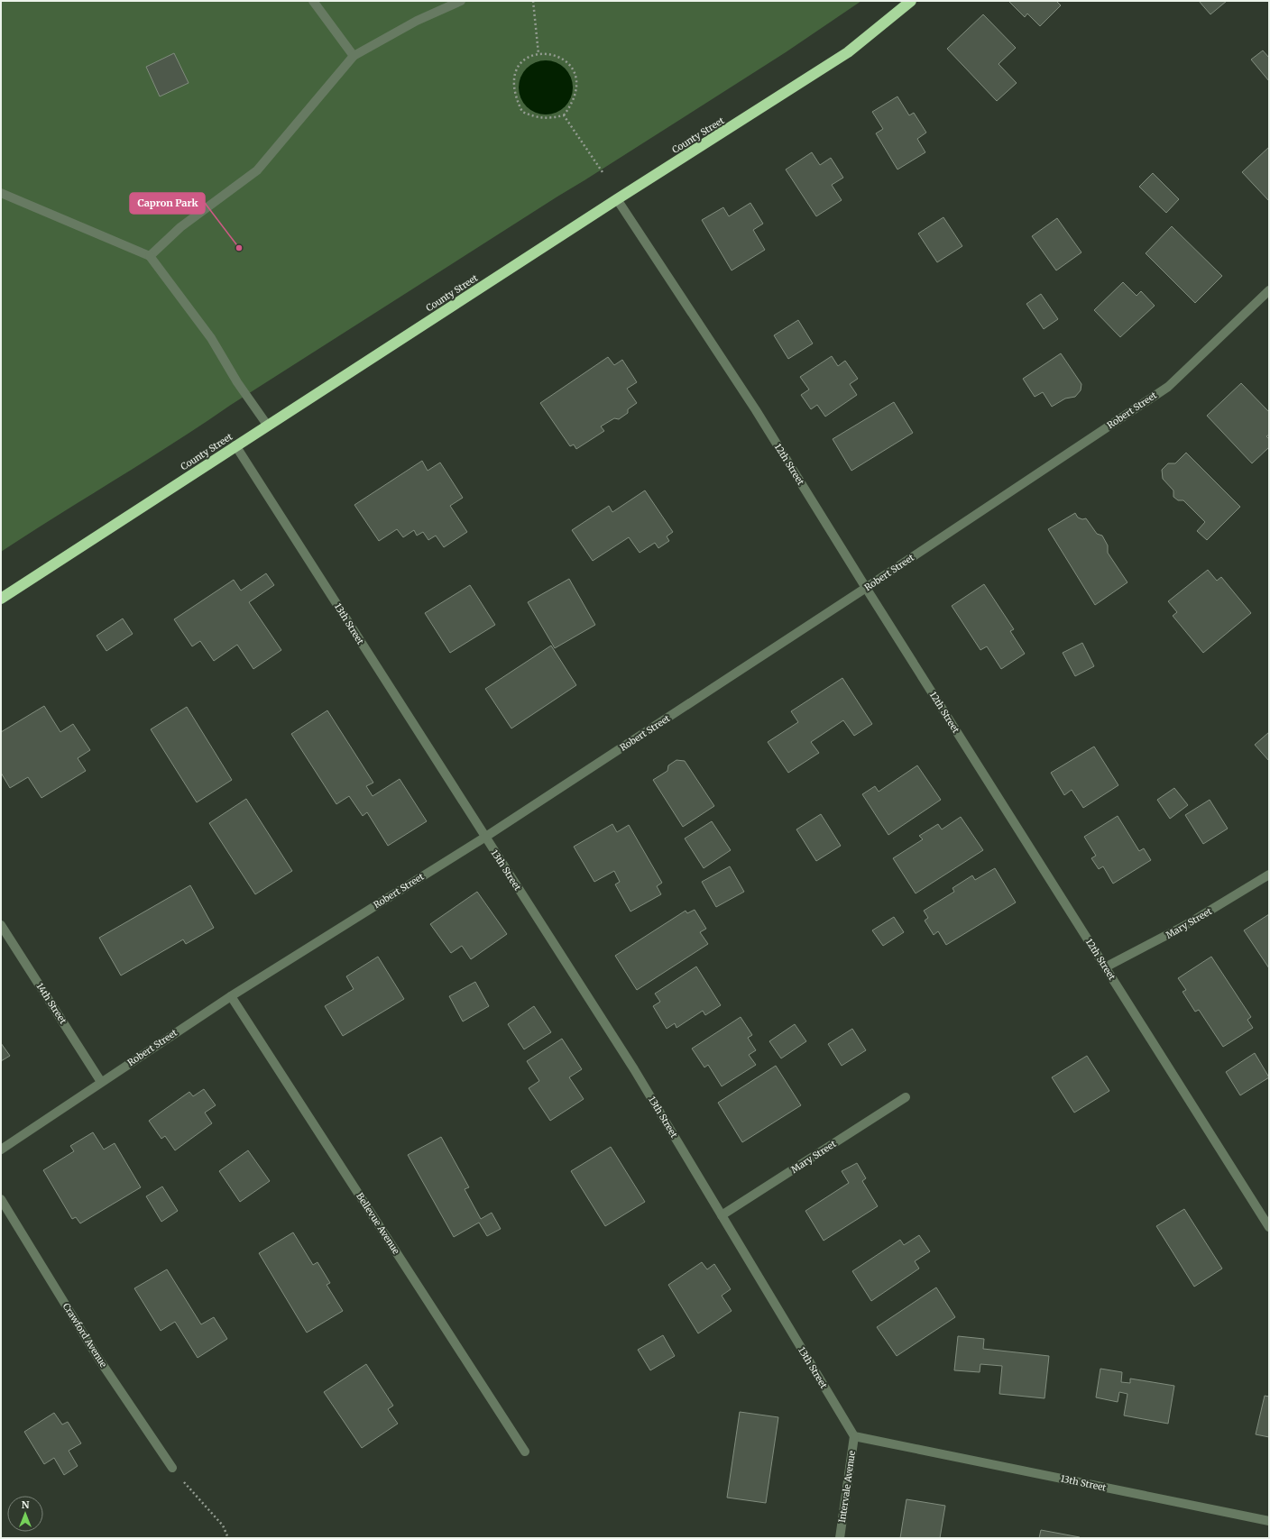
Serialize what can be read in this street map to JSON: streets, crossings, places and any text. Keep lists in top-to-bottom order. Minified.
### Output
{"streets":{"highway":["County Street"],"street":["Robert Street","12th Street","13th Street","Mary Street","14th Street","Bellevue Avenue","Crawford Avenue","Intervale Avenue"]},"crossings":[["County Street","12th Street"],["County Street","13th Street"],["Robert Street","12th Street"],["Robert Street","13th Street"],["Robert Street","14th Street"],["Robert Street","Bellevue Avenue"],["12th Street","Mary Street"],["13th Street","Mary Street"],["13th Street","Intervale Avenue"]],"places":["Capron Park"],"north":"top"}
